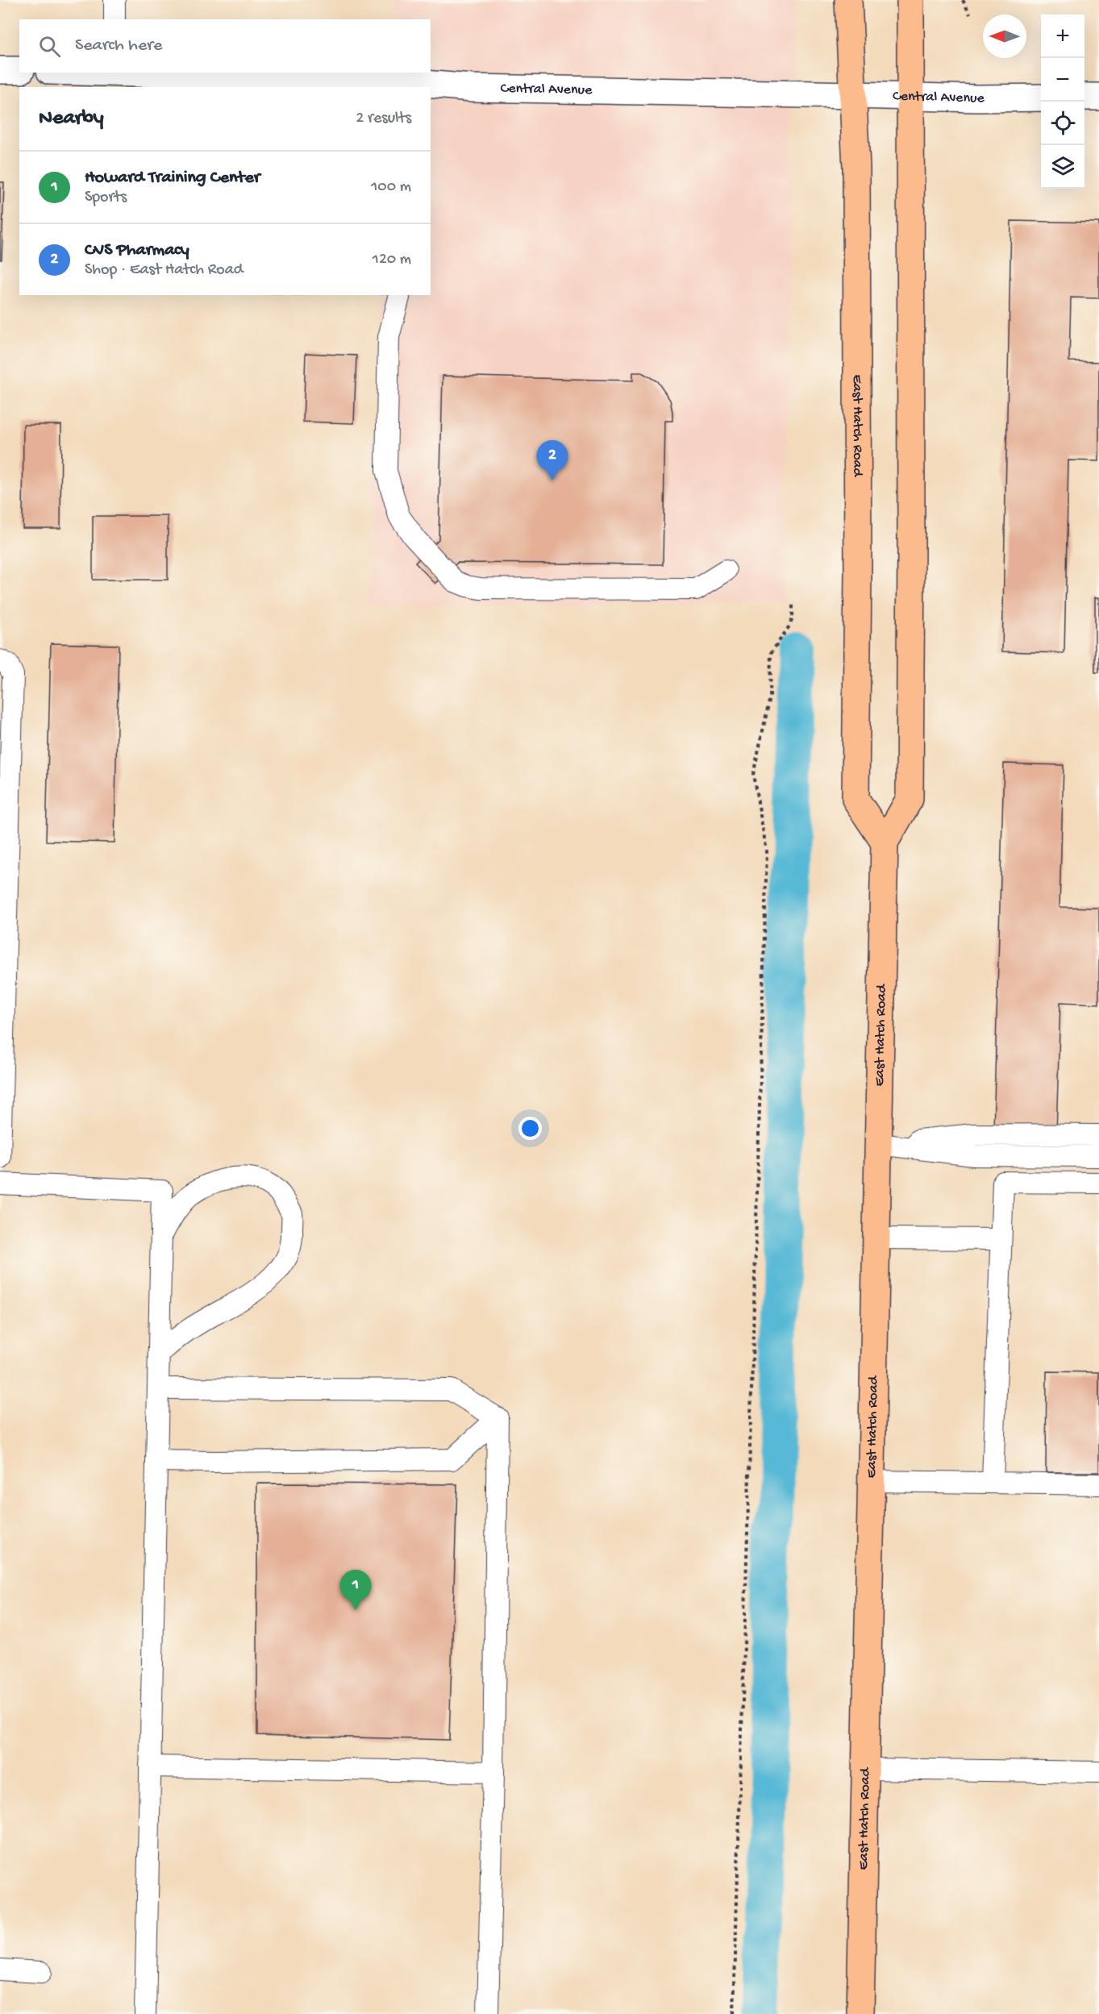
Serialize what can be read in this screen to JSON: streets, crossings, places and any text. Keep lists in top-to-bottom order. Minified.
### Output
{"streets":{"main road":["East Hatch Road"],"street":["Central Avenue"]},"crossings":[["Central Avenue","East Hatch Road"]],"north":"left","page":{"map_buttons":["+","−"],"search":"Search here","heading":["Nearby","2 results"],"list":[{"mark":"1","name":"Howard Training Center","note":"Sports","value":"100 m"},{"mark":"2","name":"CVS Pharmacy","note":"Shop · East Hatch Road","value":"120 m"}],"pins":["2","1"]}}
